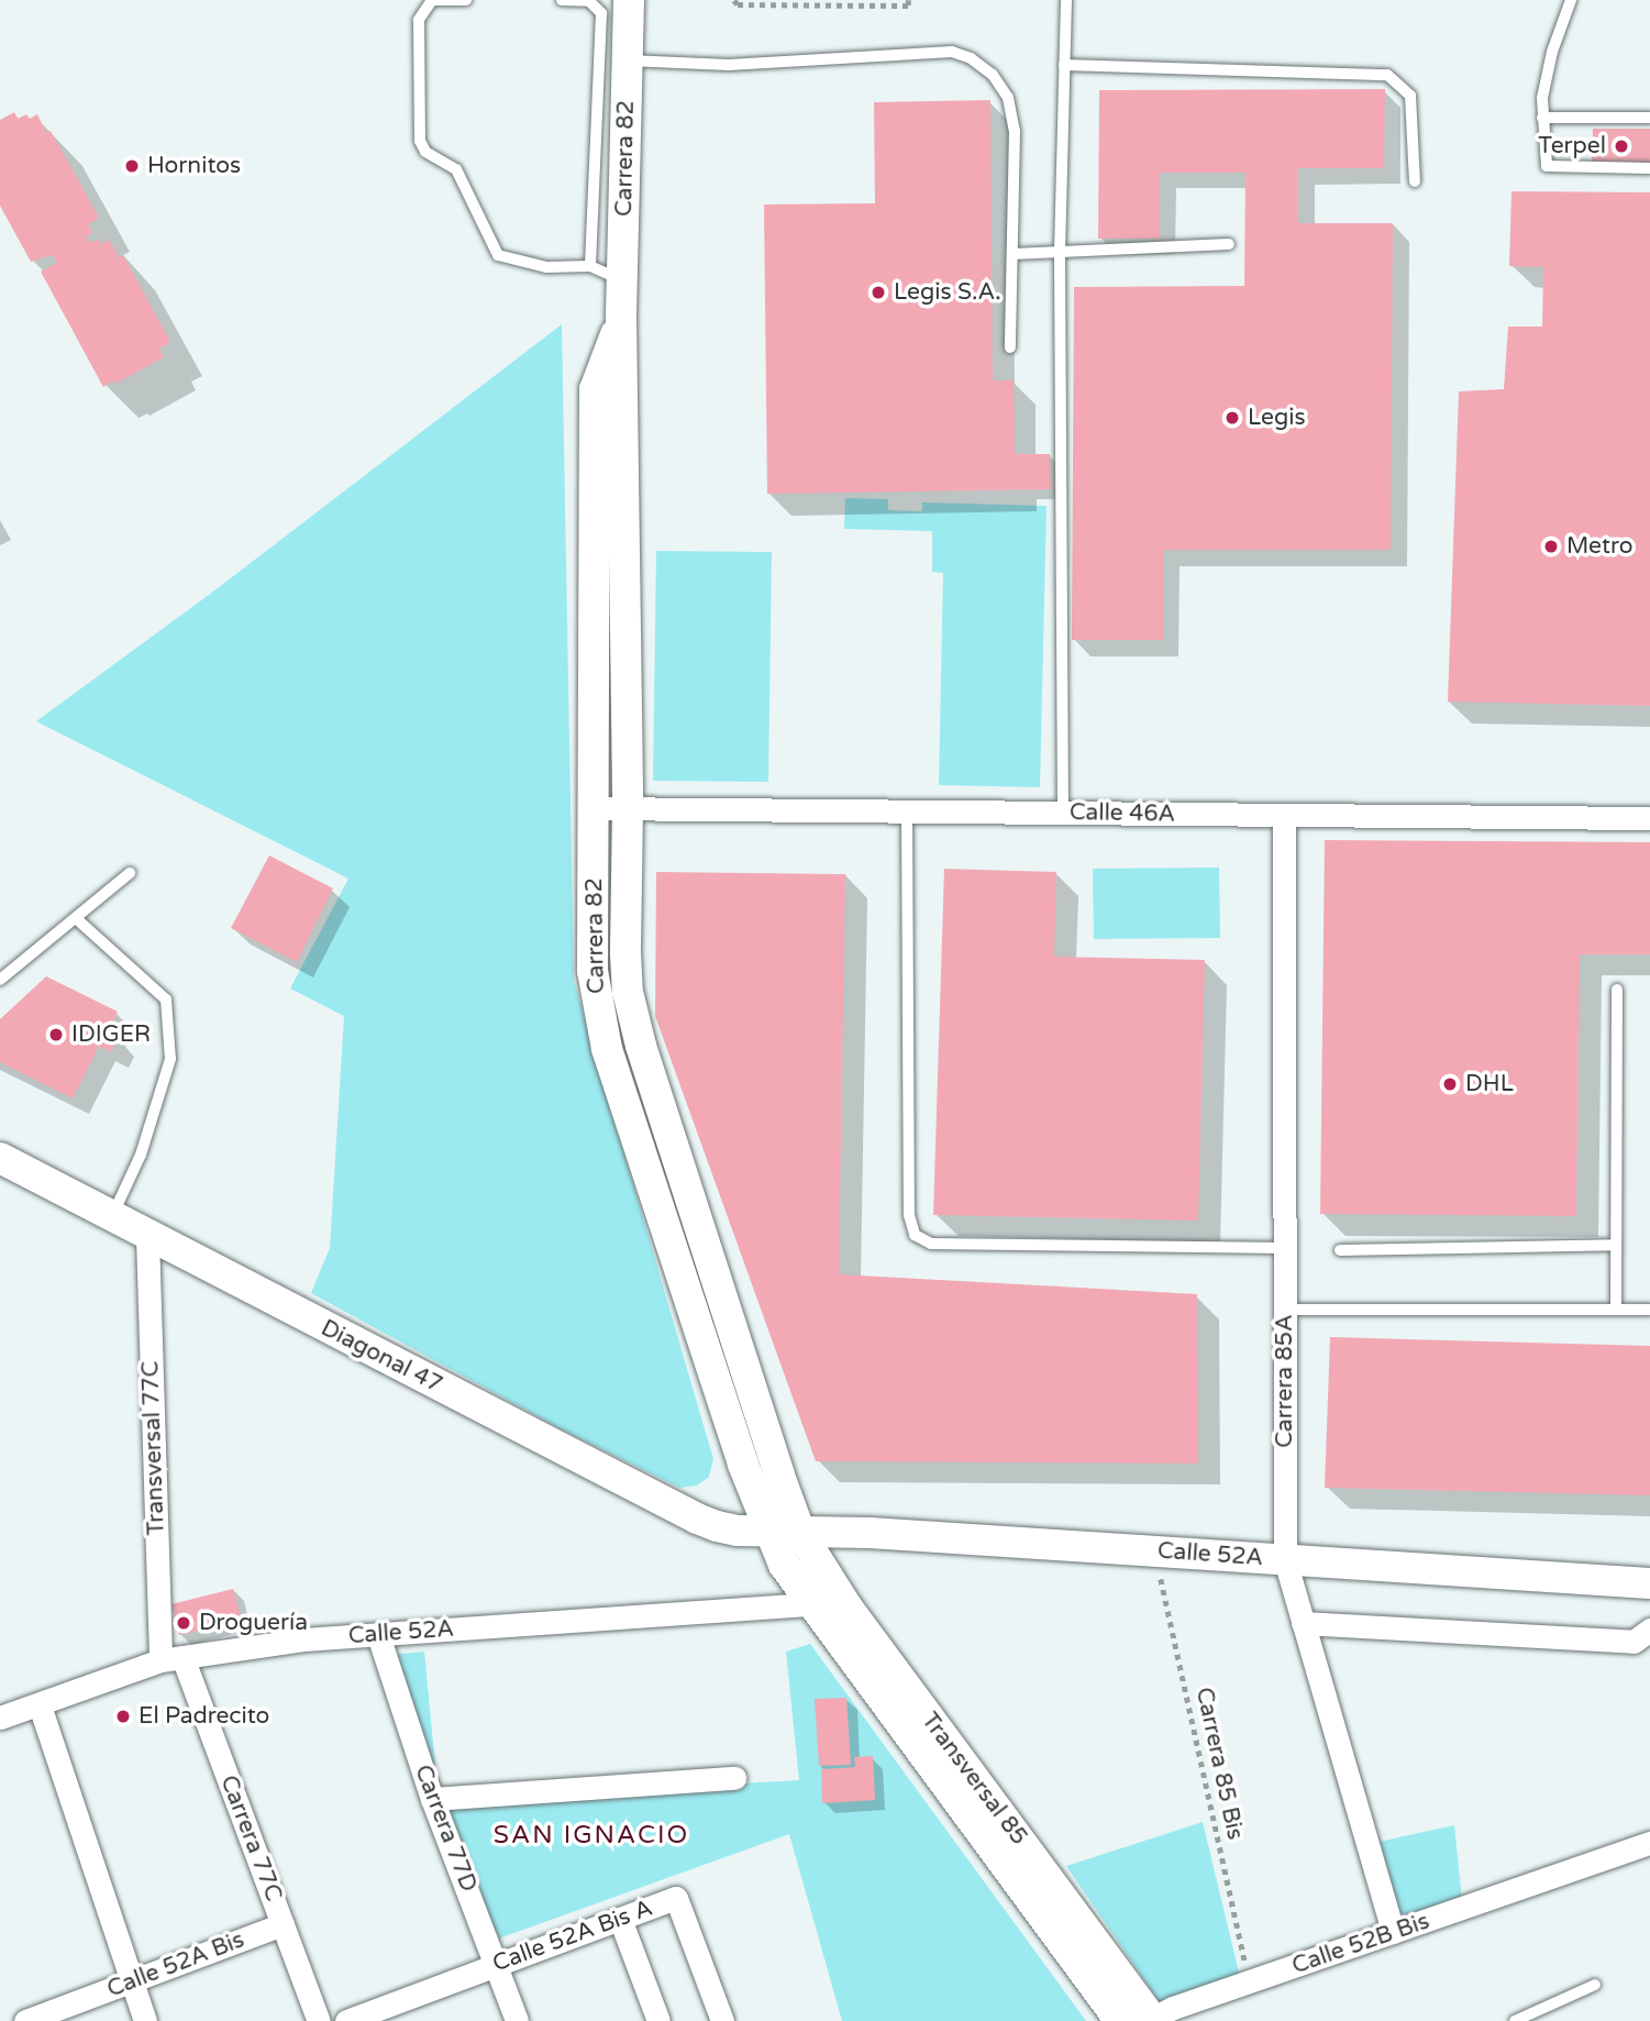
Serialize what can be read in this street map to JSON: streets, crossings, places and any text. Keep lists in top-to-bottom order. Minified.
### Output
{"streets":{"street":["Carrera 82","Calle 46A","Diagonal 47","Carrera 85A","Transversal 77C","Calle 52A","Transversal 85","Carrera 77D","Carrera 77C","Calle 52A Bis A","Calle 52B Bis","Calle 52A Bis"],"path":["Carrera 85 Bis"]},"crossings":[["Carrera 82","Calle 46A"],["Carrera 82","Diagonal 47"],["Carrera 82","Calle 52A"],["Carrera 82","Transversal 85"],["Calle 46A","Carrera 85A"],["Diagonal 47","Transversal 77C"],["Diagonal 47","Calle 52A"],["Diagonal 47","Transversal 85"],["Carrera 85A","Calle 52A"],["Carrera 85A","Calle 52B Bis"],["Transversal 77C","Calle 52A"],["Transversal 77C","Carrera 77C"],["Calle 52A","Carrera 85 Bis"],["Calle 52A","Transversal 85"],["Calle 52A","Carrera 77D"],["Calle 52A","Carrera 77C"],["Carrera 85 Bis","Calle 52B Bis"],["Transversal 85","Calle 52B Bis"],["Carrera 77D","Calle 52A Bis A"],["Carrera 77C","Calle 52A Bis"]],"districts":["SAN IGNACIO"],"places":["Terpel","Hornitos","Legis S.A.","Legis","Metro","IDIGER","DHL","Droguería","El Padrecito"]}
